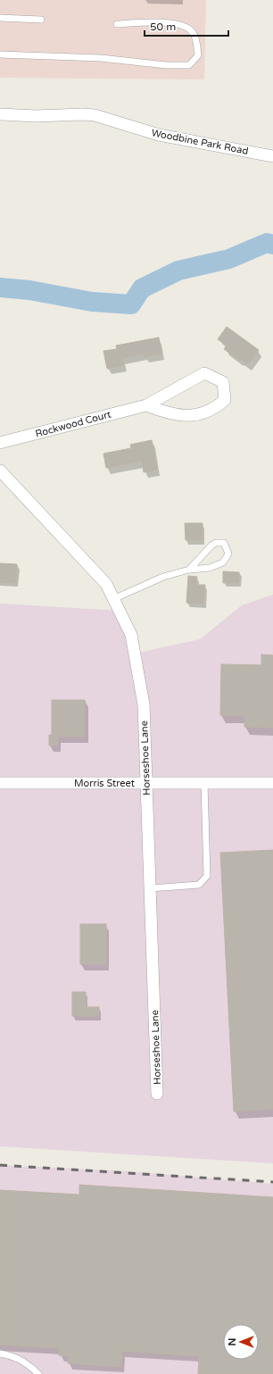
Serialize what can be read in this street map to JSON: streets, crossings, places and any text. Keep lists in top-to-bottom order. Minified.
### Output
{"streets":{"street":["Woodbine Park Road","Rockwood Court","Horseshoe Lane","Morris Street"]},"crossings":[["Horseshoe Lane","Morris Street"]],"scale_bar":"50 m","north":"left"}
